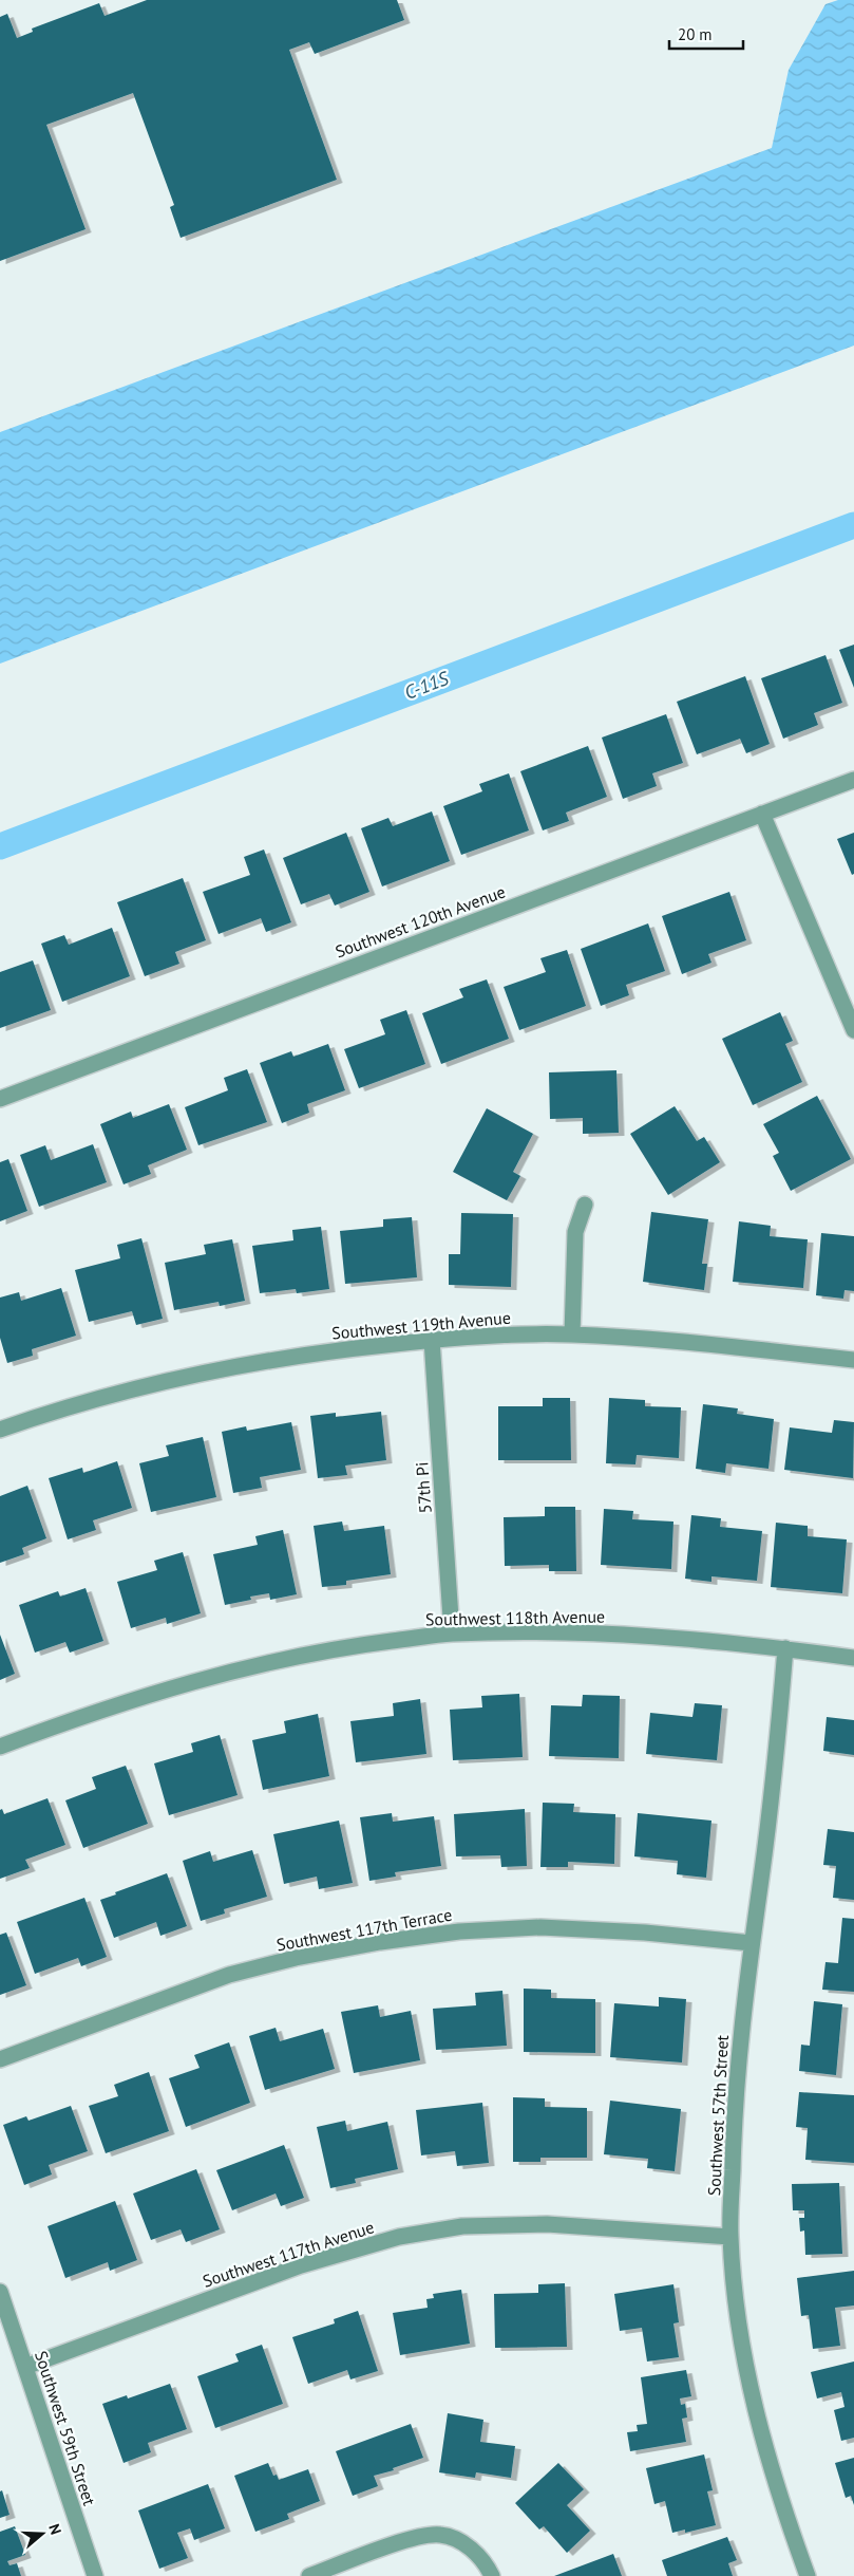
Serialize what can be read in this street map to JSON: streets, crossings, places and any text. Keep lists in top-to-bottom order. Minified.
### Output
{"streets":{"street":["Southwest 120th Avenue","Southwest 119th Avenue","57th Pi","Southwest 118th Avenue","Southwest 117th Terrace","Southwest 57th Street","Southwest 117th Avenue","Southwest 59th Street"]},"crossings":[["Southwest 119th Avenue","57th Pi"],["57th Pi","Southwest 118th Avenue"],["Southwest 118th Avenue","Southwest 57th Street"],["Southwest 117th Terrace","Southwest 57th Street"],["Southwest 57th Street","Southwest 117th Avenue"],["Southwest 117th Avenue","Southwest 59th Street"]],"water":["C-11S"],"scale_bar":"20 m","north":"right"}
